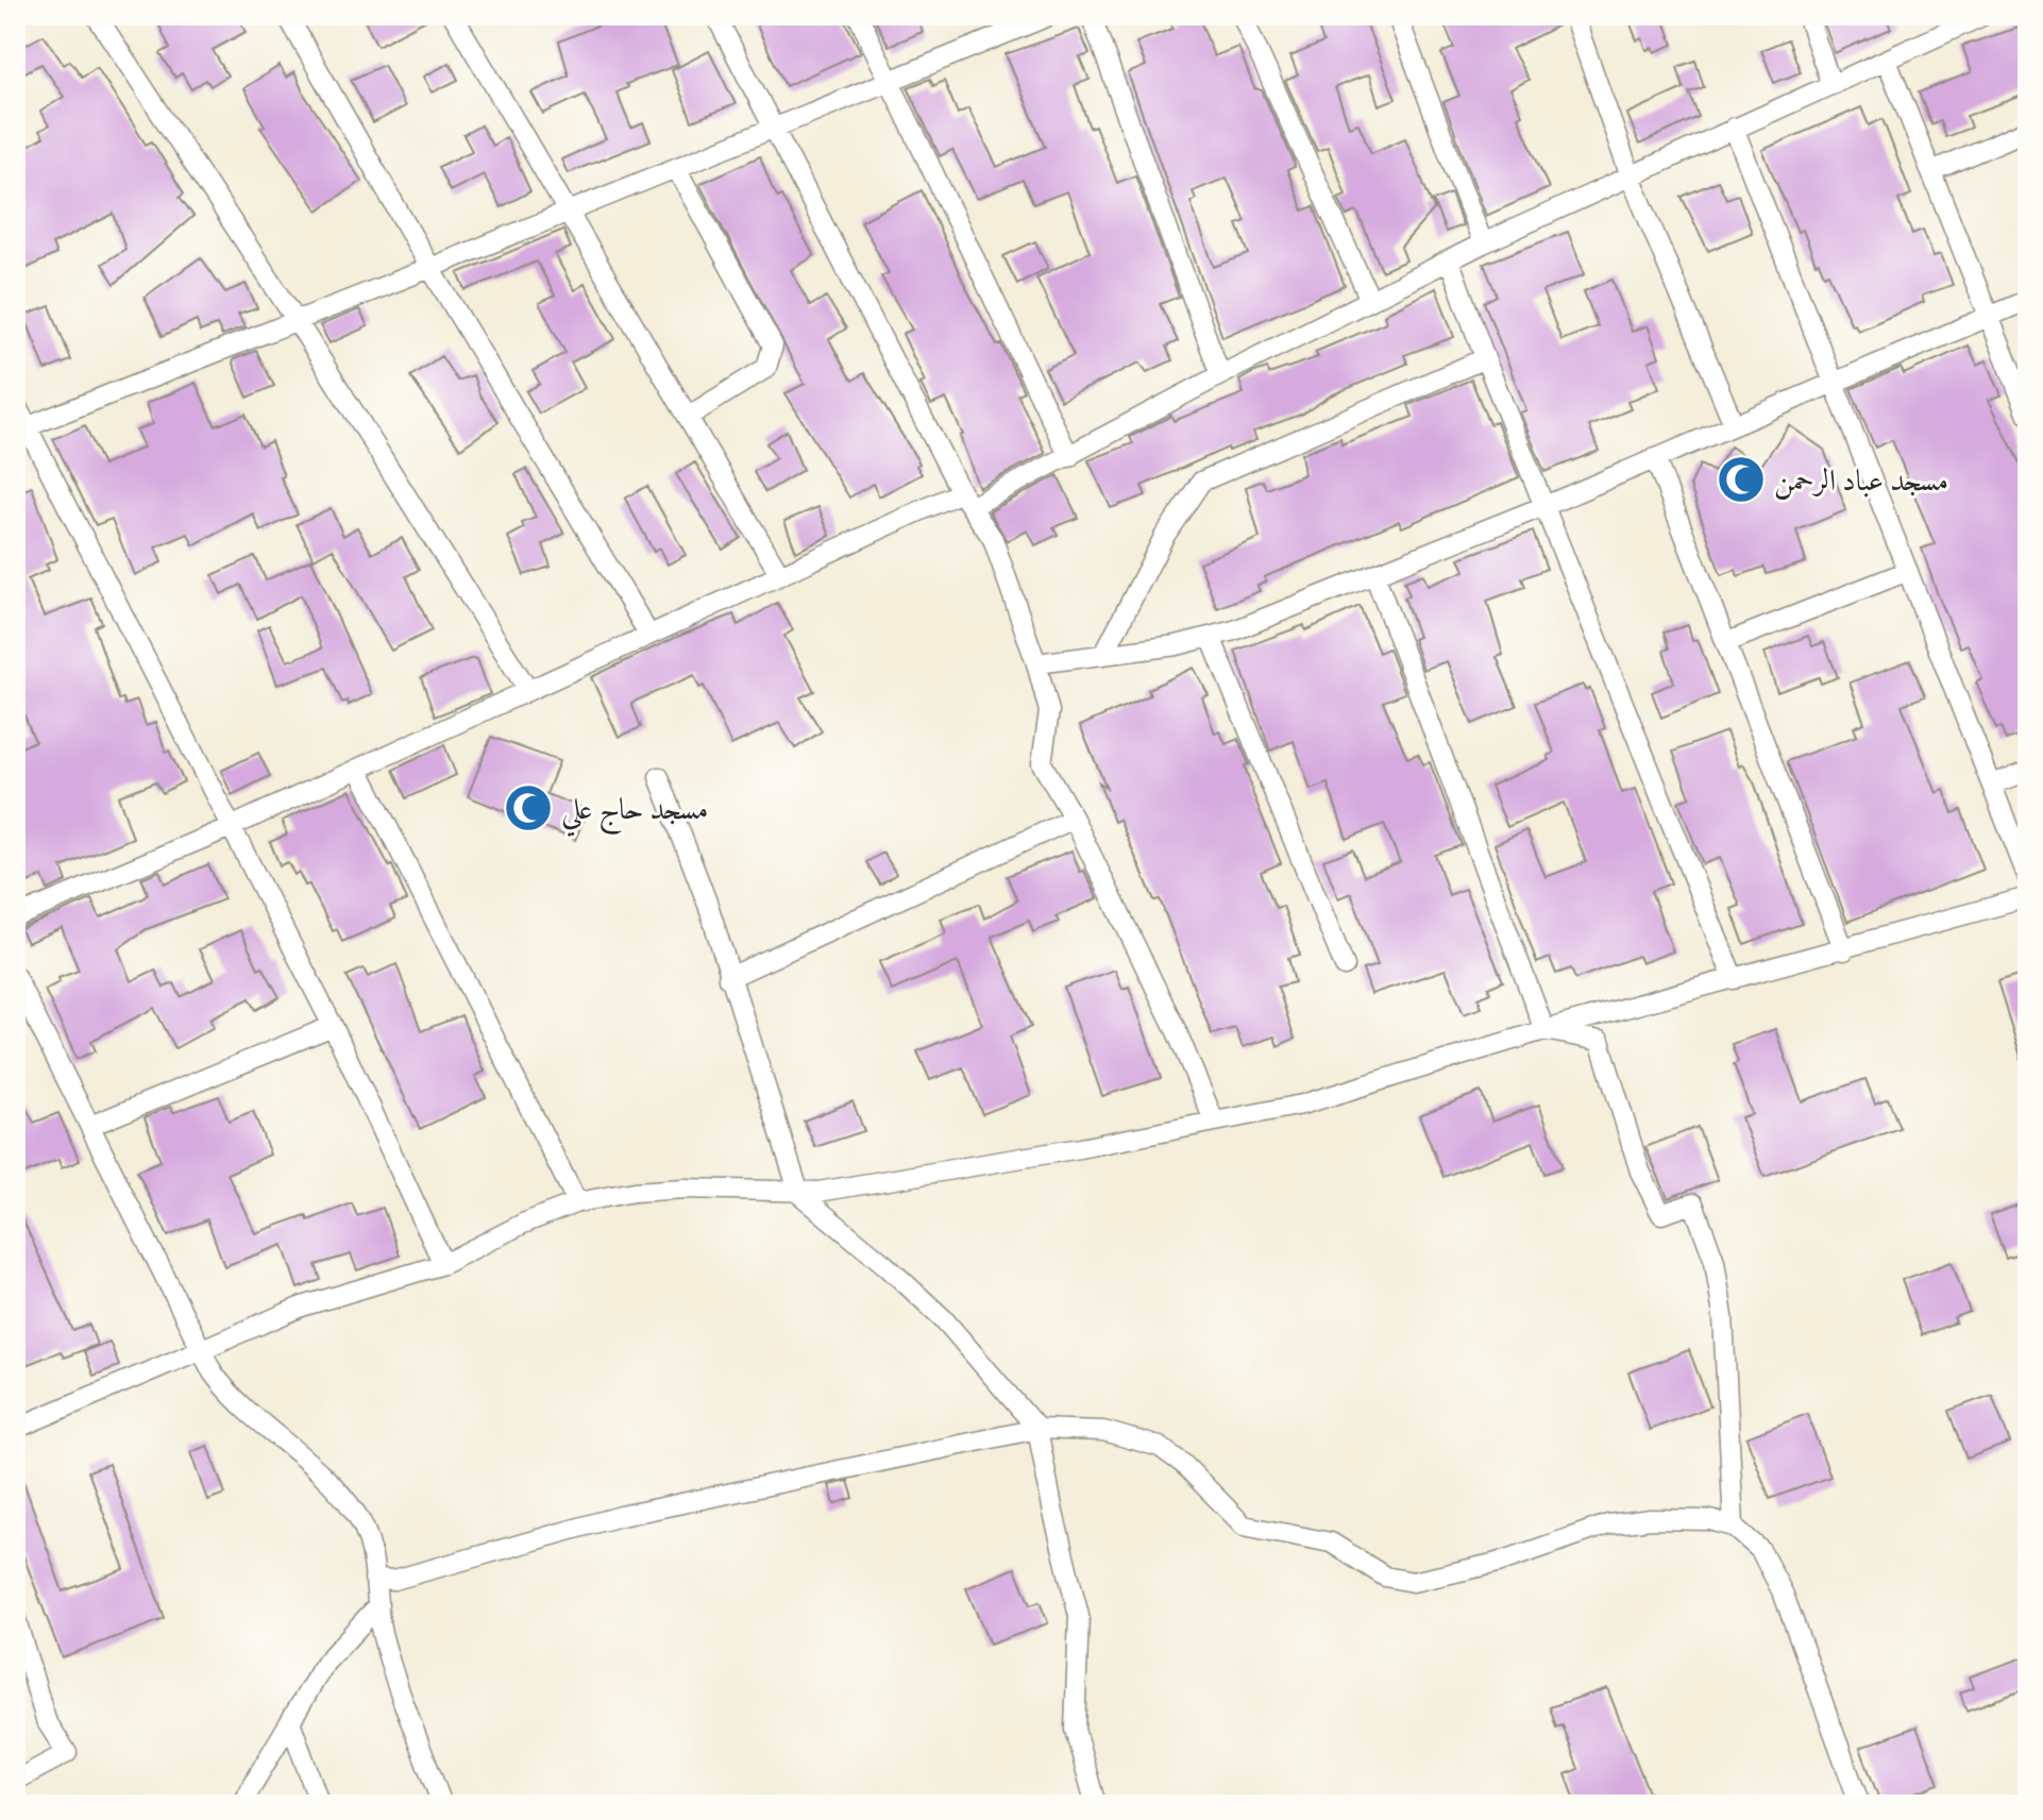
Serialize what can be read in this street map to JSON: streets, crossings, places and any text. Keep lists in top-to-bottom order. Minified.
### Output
{"places":{"mosque":["مسجد عباد الرحمن","مسجد حاج علي"]}}
